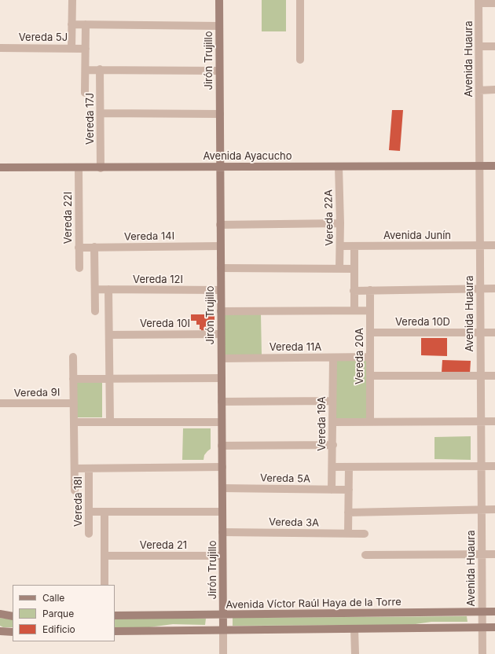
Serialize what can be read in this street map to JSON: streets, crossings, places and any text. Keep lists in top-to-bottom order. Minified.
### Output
{"streets":{"street":["Vereda 5J","Avenida Huaura","Jirón Trujillo","Vereda 17J","Avenida Ayacucho","Vereda 22I","Vereda 22A","Avenida Junín","Vereda 14I","Vereda 12I","Vereda 10D","Vereda 10I","Vereda 11A","Vereda 20A","Vereda 9I","Vereda 19A","Vereda 5A","Vereda 18I","Vereda 3A","Vereda 21","Avenida Víctor Raúl Haya de la Torre"]},"crossings":[["Avenida Huaura","Avenida Ayacucho"],["Avenida Huaura","Avenida Junín"],["Avenida Huaura","Vereda 10D"],["Avenida Huaura","Avenida Víctor Raúl Haya de la Torre"],["Jirón Trujillo","Avenida Ayacucho"],["Jirón Trujillo","Vereda 14I"],["Jirón Trujillo","Vereda 12I"],["Jirón Trujillo","Vereda 10I"],["Jirón Trujillo","Vereda 11A"],["Jirón Trujillo","Vereda 5A"],["Jirón Trujillo","Vereda 3A"],["Jirón Trujillo","Vereda 21"],["Jirón Trujillo","Avenida Víctor Raúl Haya de la Torre"],["Vereda 17J","Avenida Ayacucho"],["Avenida Ayacucho","Vereda 22I"],["Avenida Ayacucho","Vereda 22A"],["Vereda 22I","Vereda 14I"],["Vereda 22A","Avenida Junín"],["Vereda 10D","Vereda 20A"],["Vereda 11A","Vereda 20A"],["Vereda 11A","Vereda 19A"],["Vereda 19A","Vereda 5A"]],"legend":["Calle","Parque","Edificio"]}
